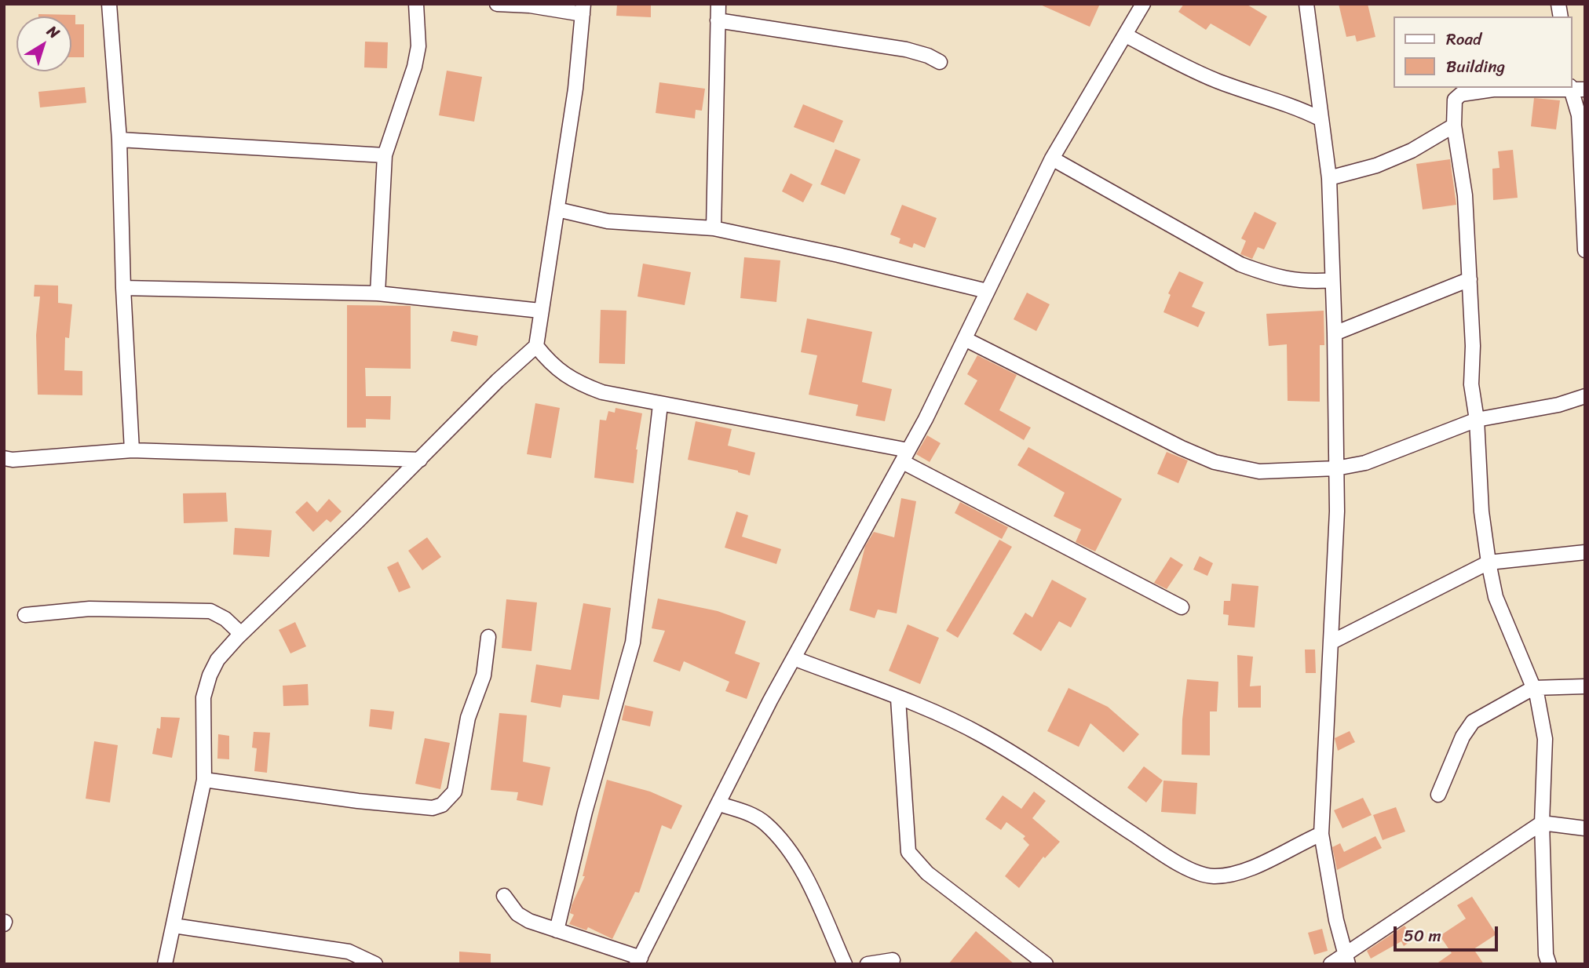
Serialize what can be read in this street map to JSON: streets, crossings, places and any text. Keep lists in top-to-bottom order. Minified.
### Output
{"legend":["Road","Building"],"scale_bar":"50 m","north":"top right"}
